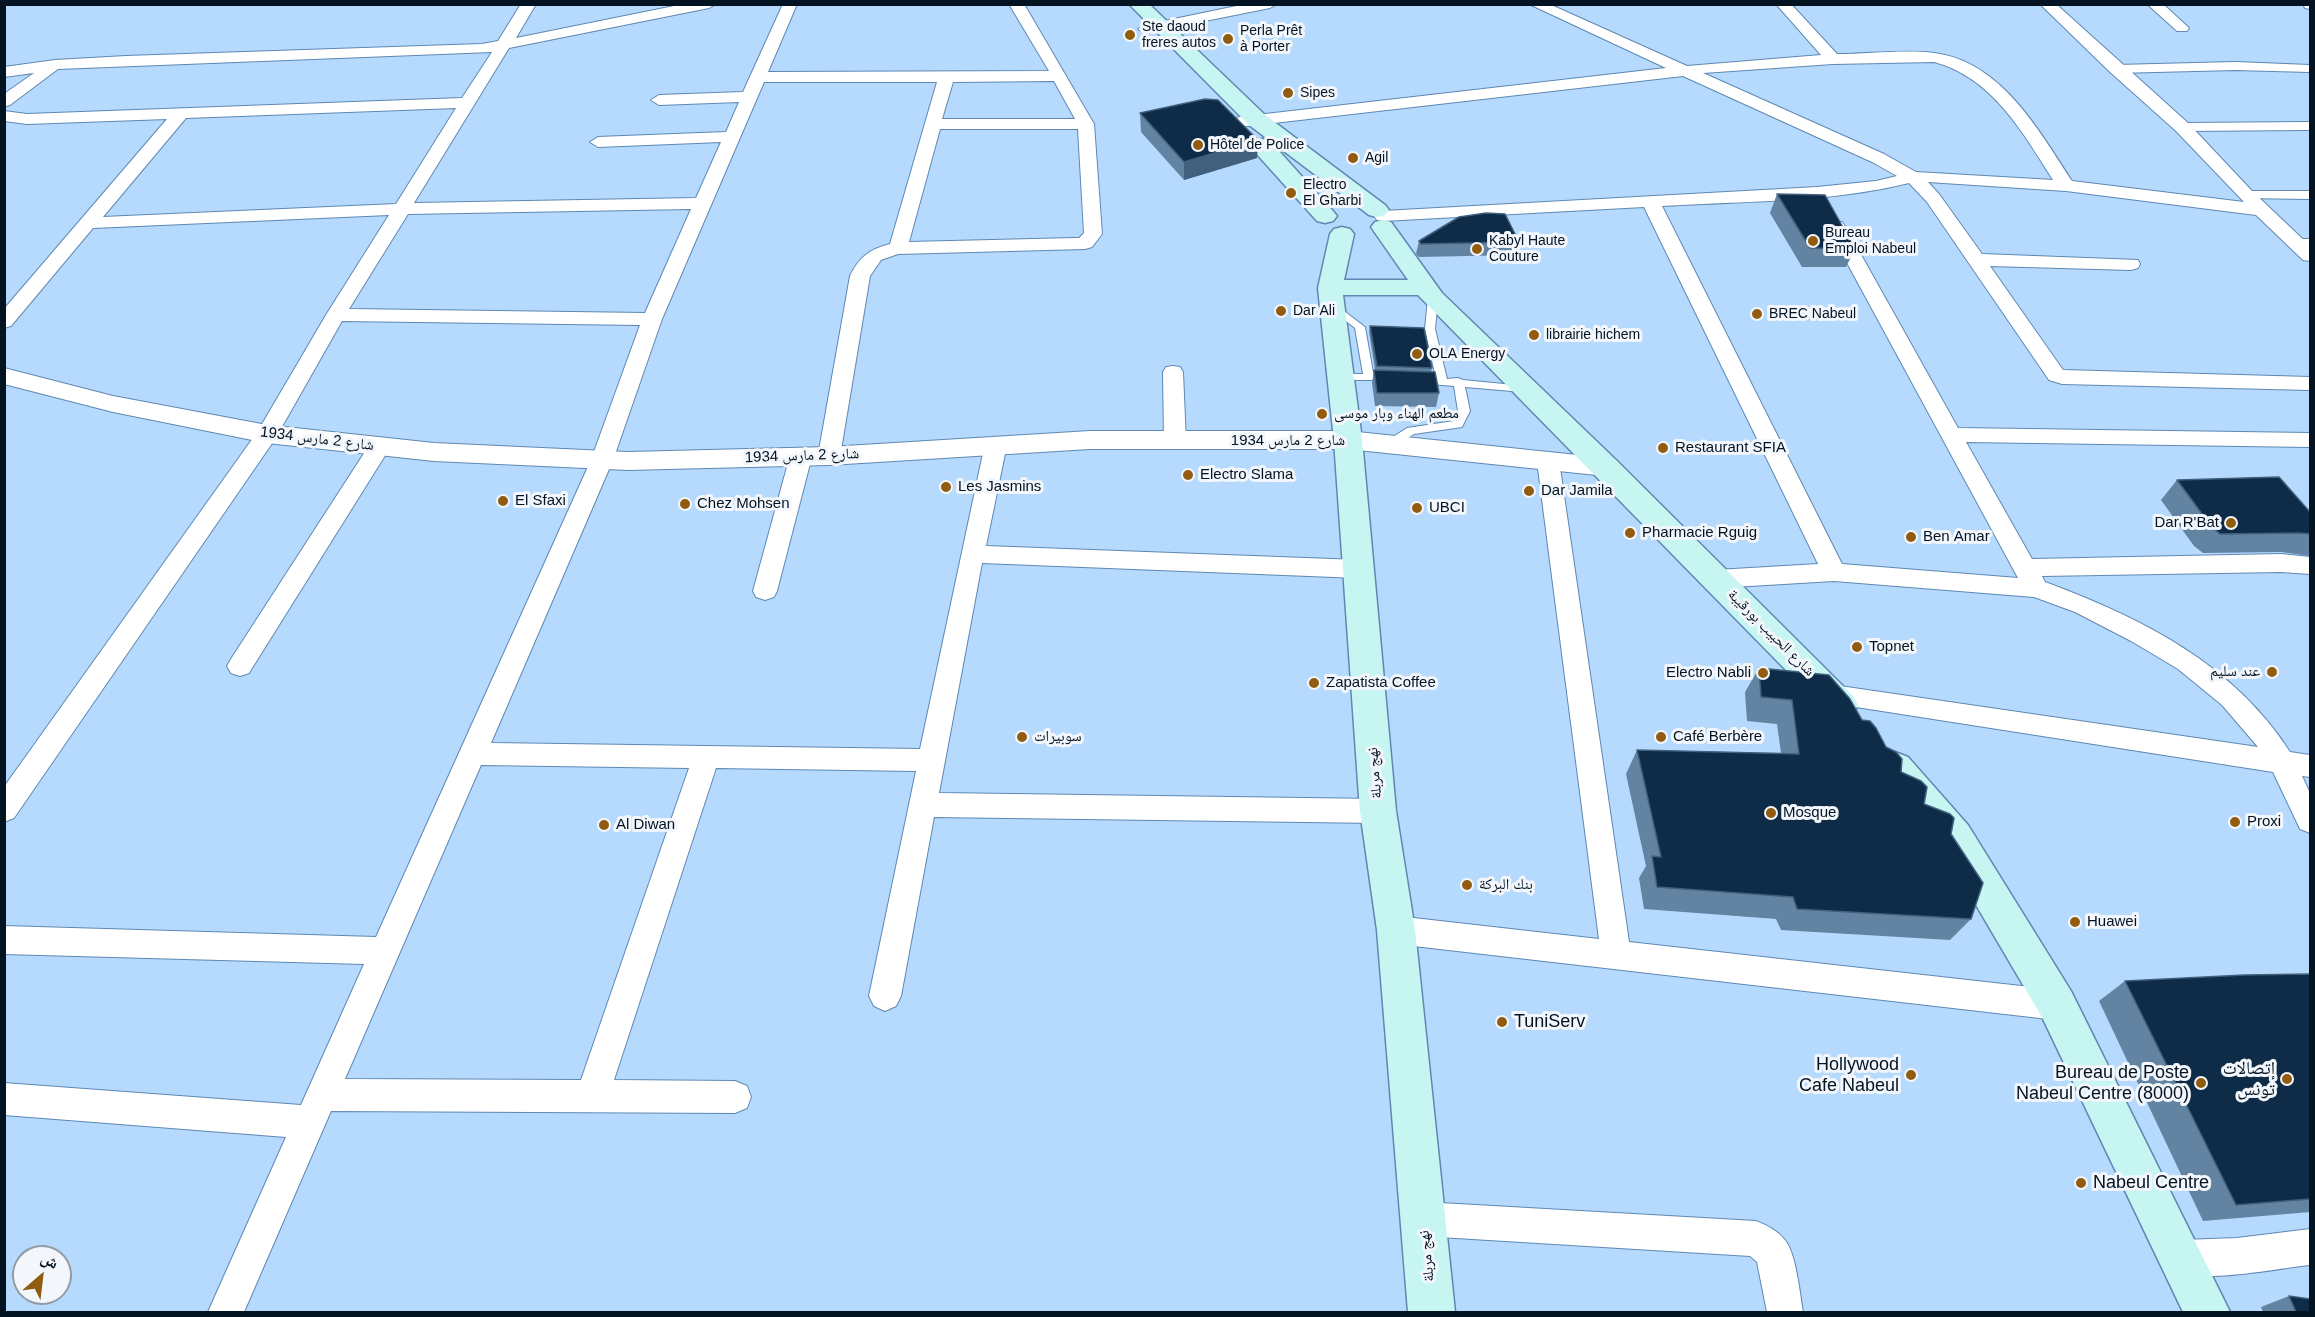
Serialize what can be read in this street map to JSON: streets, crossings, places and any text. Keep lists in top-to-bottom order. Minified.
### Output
{"streets":{"main road":["شارع الحبيب بورقيبة","نهج مربلة"],"street":["شارع 2 مارس 1934"]},"crossings":[["شارع 2 مارس 1934","شارع الحبيب بورقيبة"],["شارع 2 مارس 1934","نهج مربلة"]],"places":["Ste daoud freres autos","Perla Prêt à Porter","Sipes","Hôtel de Police","Agil","Electro El Gharbi","Bureau Emploi Nabeul","Kabyl Haute Couture","Dar Ali","BREC Nabeul","librairie hichem","OLA Energy","مطعم الهناء وبار موسى","Restaurant SFIA","Electro Slama","Les Jasmins","Dar Jamila","El Sfaxi","Chez Mohsen","UBCI","Dar R'Bat","Pharmacie Rguig","Ben Amar","Topnet","عند سليم","Electro Nabli","Zapatista Coffee","سوبيرات","Café Berbère","Mosque","Proxi","Al Diwan","بنك البركة","Huawei","TuniServ","Hollywood Cafe Nabeul","إتصالات تونس","Bureau de Poste Nabeul Centre (8000)","Nabeul Centre"],"north":"top right"}
